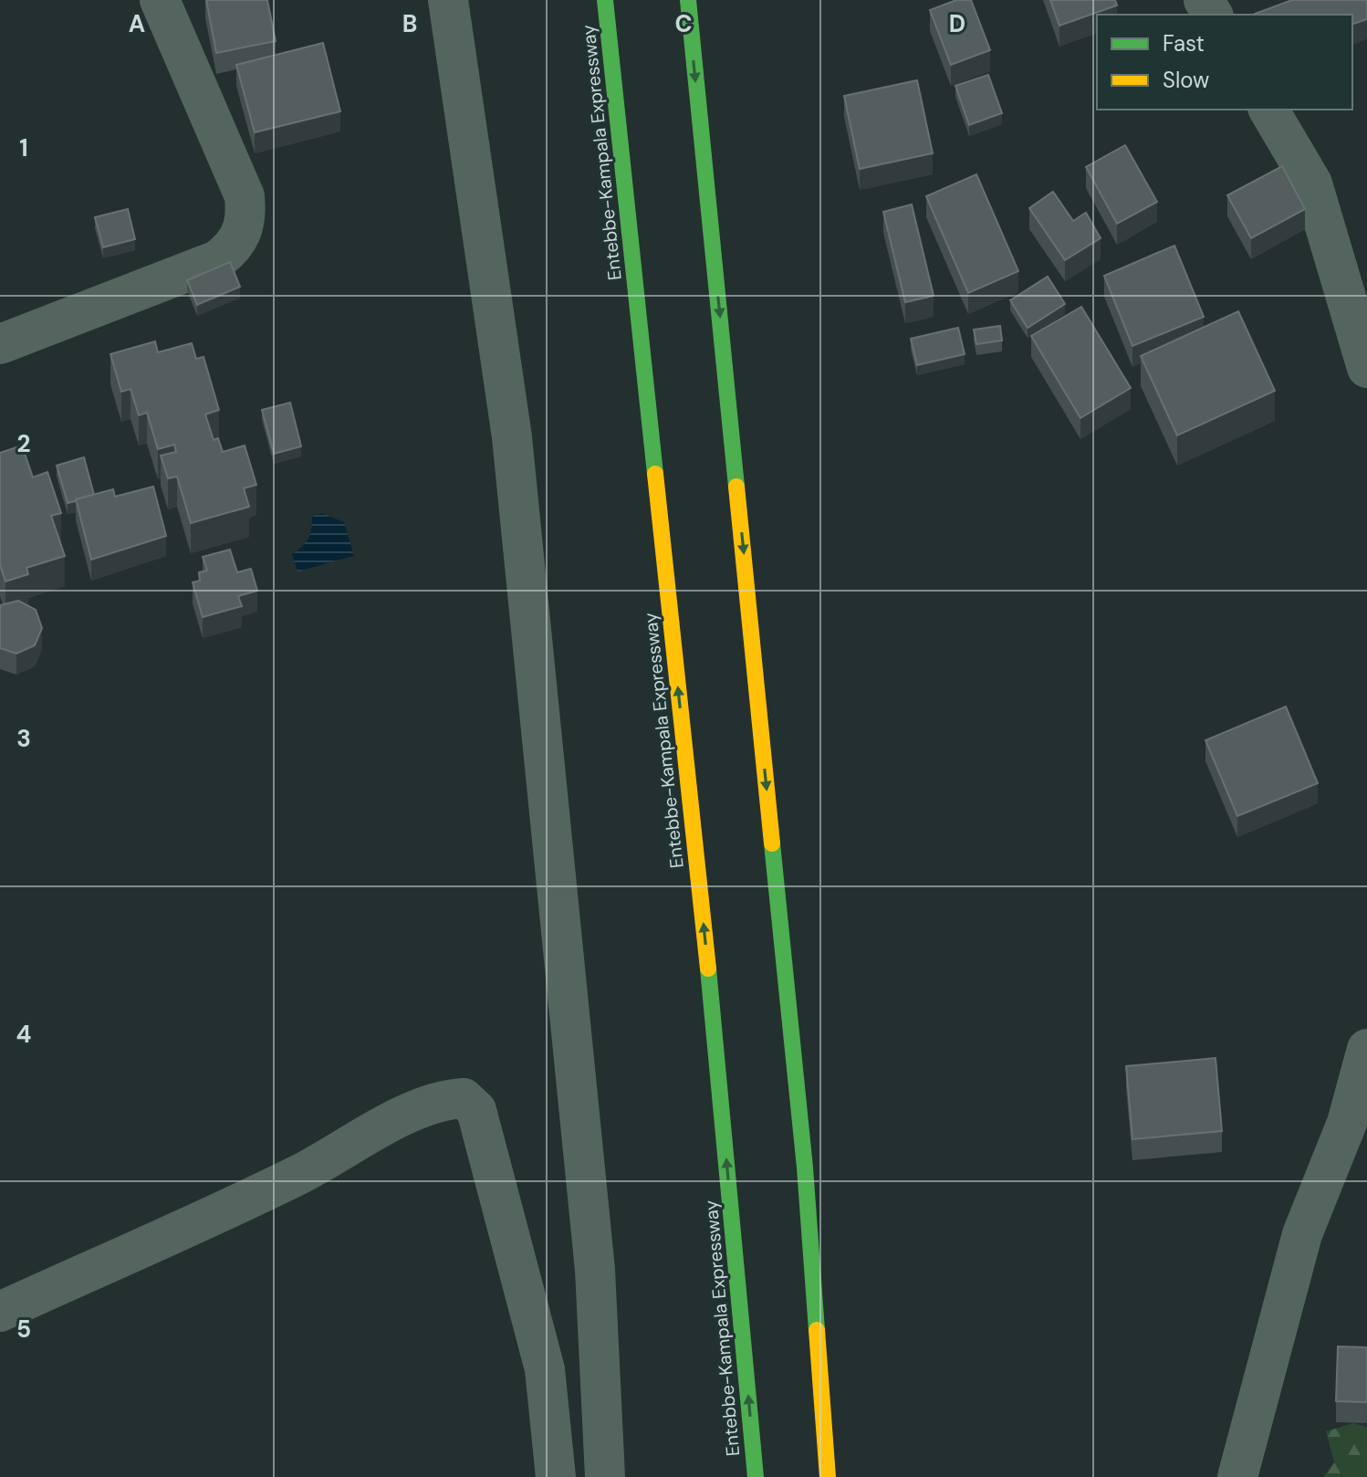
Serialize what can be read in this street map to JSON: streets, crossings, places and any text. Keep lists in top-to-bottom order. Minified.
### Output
{"streets":{"highway":["Entebbe-Kampala Expressway"]},"legend":["Fast","Slow"],"grid":{"columns":["A","B","C","D"],"rows":["1","2","3","4","5"]}}
